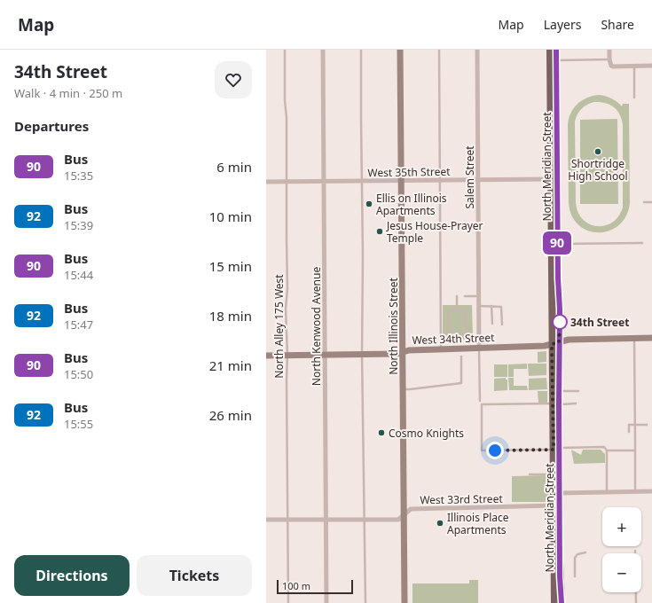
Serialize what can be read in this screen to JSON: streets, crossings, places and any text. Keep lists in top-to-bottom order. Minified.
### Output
{"streets":{"main road":["North Meridian Street","North Illinois Street","West 34th Street"],"street":["West 35th Street","Salem Street","North Kenwood Avenue","West 33rd Street"],"lane":["North Alley 175 West"]},"crossings":[["North Meridian Street","West 35th Street"],["North Meridian Street","West 34th Street"],["North Meridian Street","West 33rd Street"],["West 35th Street","Salem Street"],["West 35th Street","North Alley 175 West"],["West 35th Street","North Kenwood Avenue"],["West 35th Street","North Illinois Street"],["Salem Street","West 34th Street"],["North Alley 175 West","West 34th Street"],["North Alley 175 West","West 33rd Street"],["North Kenwood Avenue","West 34th Street"],["North Kenwood Avenue","West 33rd Street"],["North Illinois Street","West 34th Street"],["North Illinois Street","West 33rd Street"]],"places":["Shortridge High School","Ellis on Illinois Apartments","Jesus House-Prayer Temple","34th Street","Cosmo Knights","Illinois Place Apartments"],"lines":["bus line 90"],"scale_bar":"100 m","page":{"header":"Map","nav":["Map","Layers","Share"],"heading":[["34th Street","Walk · 4 min · 250 m"],"Departures"],"on_map":"90","list":[{"mark":"90","name":"Bus","note":"15:35","value":"6 min"},{"mark":"92","name":"Bus","note":"15:39","value":"10 min"},{"mark":"90","name":"Bus","note":"15:44","value":"15 min"},{"mark":"92","name":"Bus","note":"15:47","value":"18 min"},{"mark":"90","name":"Bus","note":"15:50","value":"21 min"},{"mark":"92","name":"Bus","note":"15:55","value":"26 min"}],"map_buttons":["+","−"],"buttons":["Directions","Tickets"],"scale":"100 m"}}
